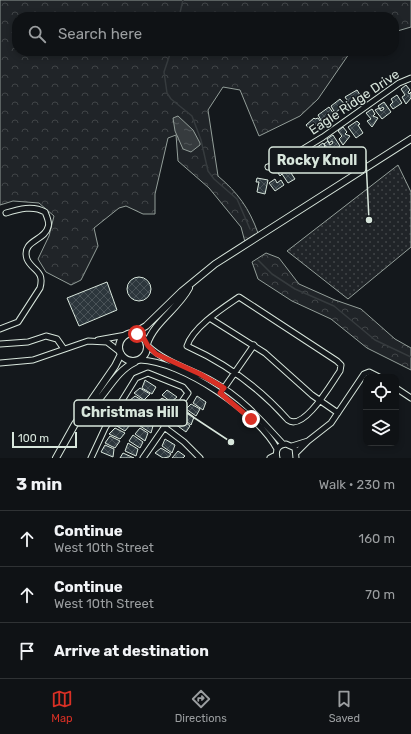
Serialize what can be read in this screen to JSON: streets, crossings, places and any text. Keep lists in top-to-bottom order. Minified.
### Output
{"streets":{"street":["Eagle Ridge Drive"]},"places":["Rocky Knoll","Christmas Hill"],"scale_bar":"100 m","page":{"search":"Search here","scale":"100 m","heading":["3 min","Walk · 230 m"],"list":[["Continue","West 10th Street","160 m"],["Continue","West 10th Street","70 m"],"Arrive at destination"],"nav":["Map","Directions","Saved"]}}
